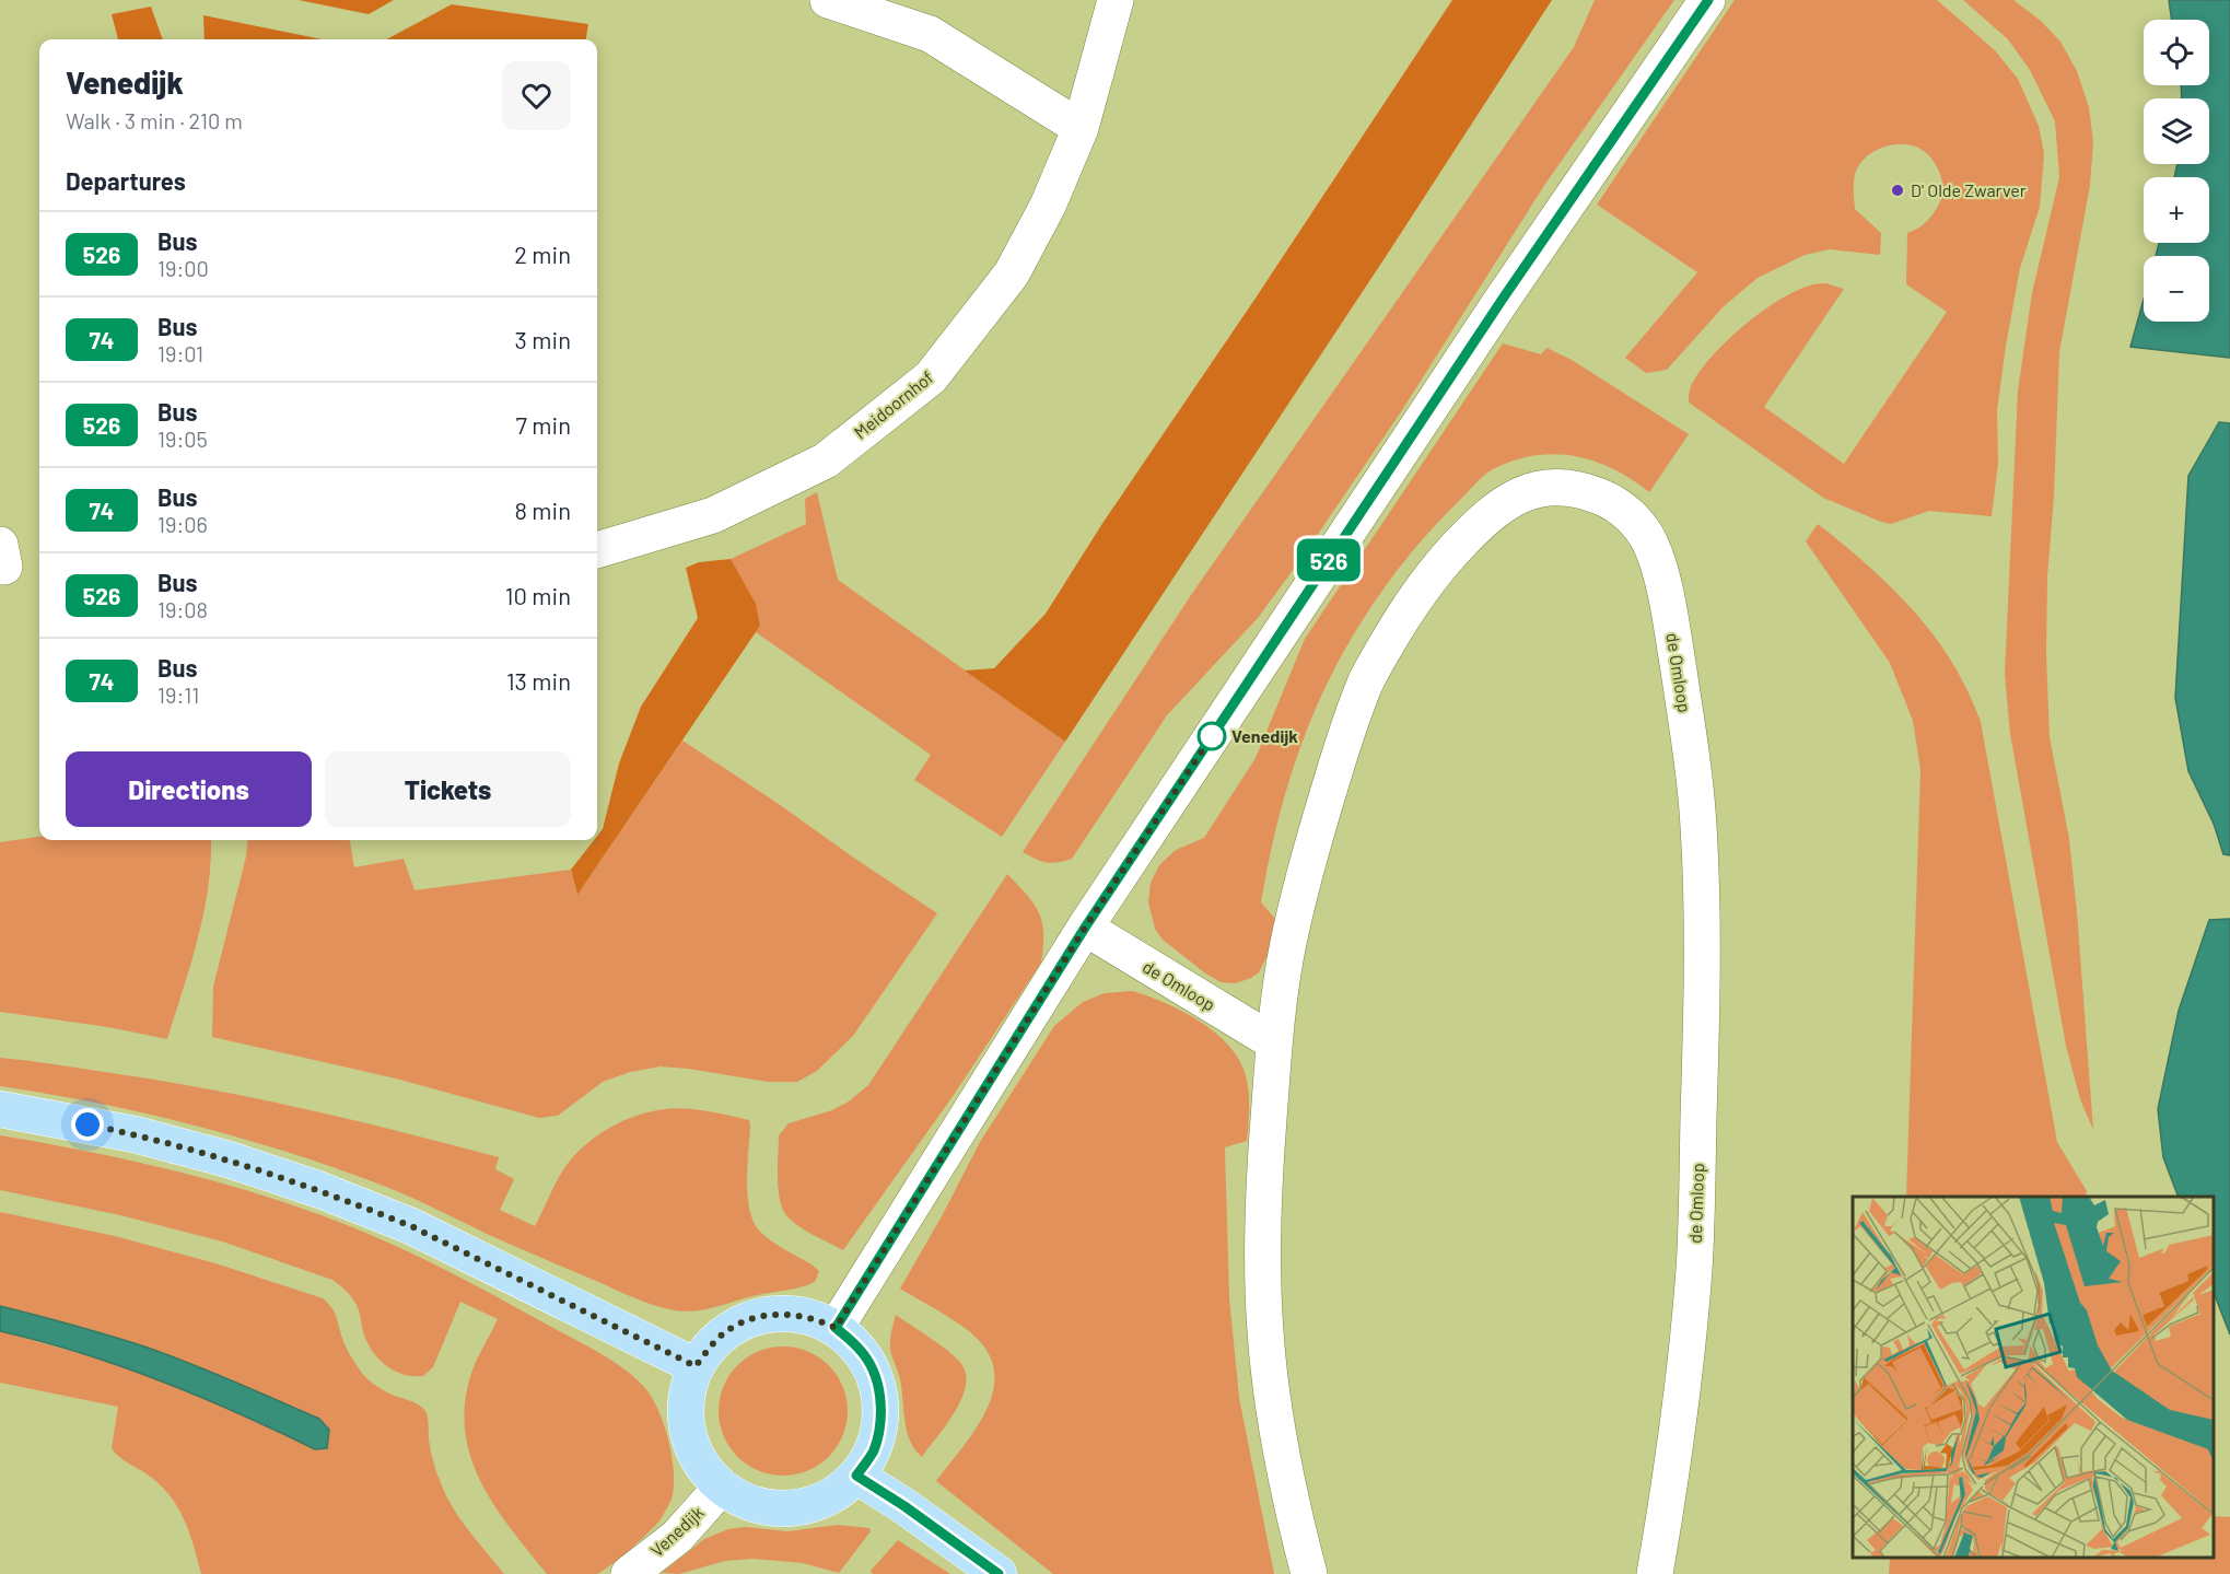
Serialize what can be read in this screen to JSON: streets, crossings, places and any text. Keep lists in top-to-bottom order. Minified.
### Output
{"streets":{"street":["Meidoornhof","de Omloop","Venedijk"]},"places":["D' Olde Zwarver","Venedijk"],"lines":["bus line 526"],"page":{"on_map":"526","map_buttons":["+","−"],"heading":[["Venedijk","Walk · 3 min · 210 m"],"Departures"],"list":[{"mark":"526","name":"Bus","note":"19:00","value":"2 min"},{"mark":"74","name":"Bus","note":"19:01","value":"3 min"},{"mark":"526","name":"Bus","note":"19:05","value":"7 min"},{"mark":"74","name":"Bus","note":"19:06","value":"8 min"},{"mark":"526","name":"Bus","note":"19:08","value":"10 min"},{"mark":"74","name":"Bus","note":"19:11","value":"13 min"}],"buttons":["Directions","Tickets"]}}
